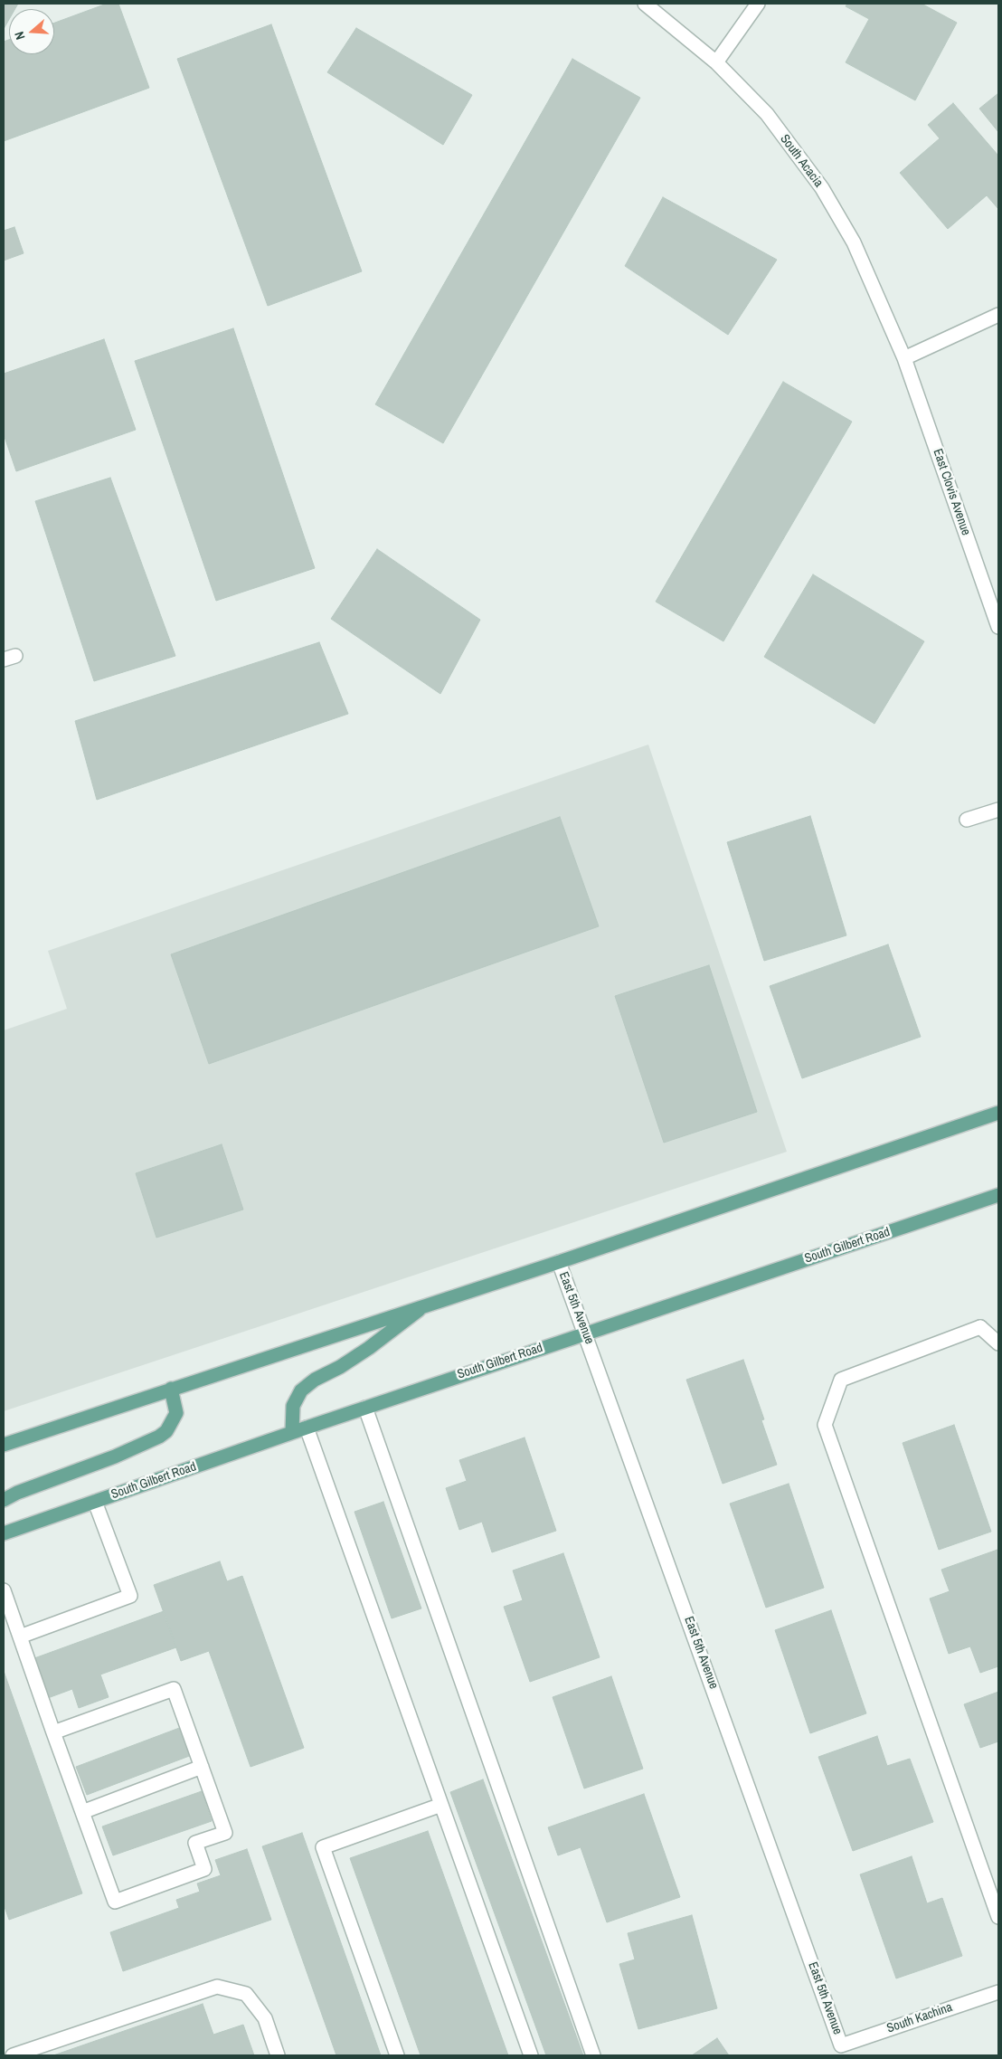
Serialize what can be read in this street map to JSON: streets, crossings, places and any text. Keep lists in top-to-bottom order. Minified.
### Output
{"streets":{"main road":["South Gilbert Road"],"street":["South Acacia","East Clovis Avenue","East 5th Avenue","South Kachina"]},"crossings":[["South Acacia","East Clovis Avenue"],["South Gilbert Road","East 5th Avenue"],["East 5th Avenue","South Kachina"]],"north":"left"}
